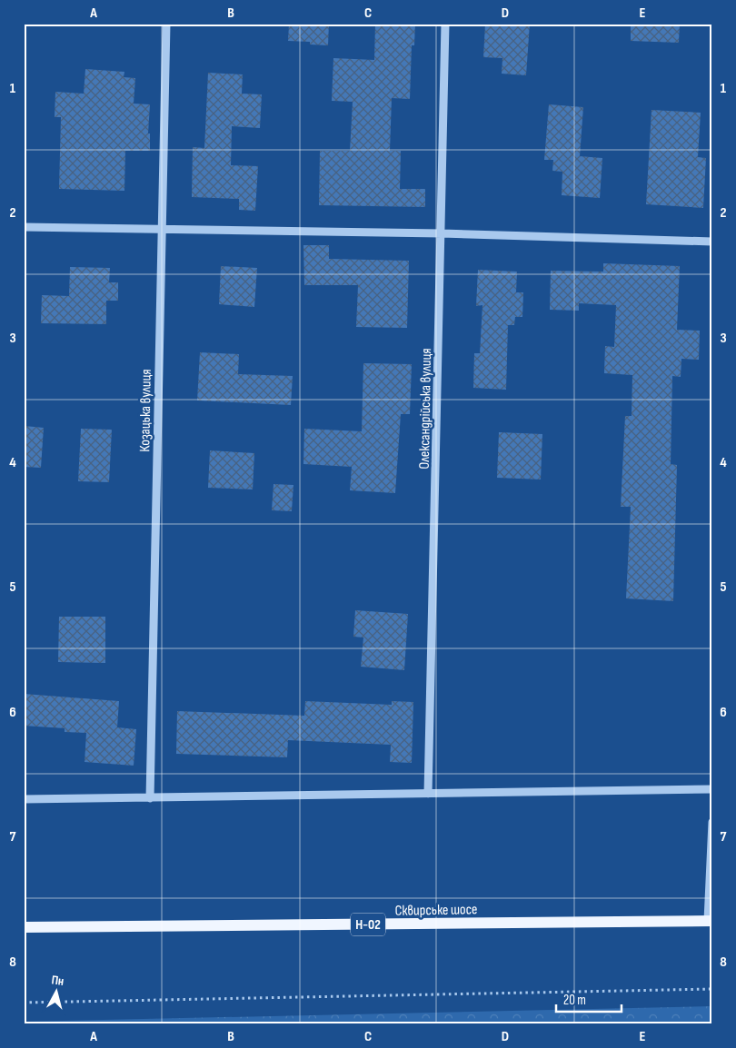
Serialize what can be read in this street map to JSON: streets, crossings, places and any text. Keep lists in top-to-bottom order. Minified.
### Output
{"streets":{"main road":["Сквирське шосе","Н-02"],"street":["Олександрійська вулиця","Козацька вулиця"]},"scale_bar":"20 m","north":"top","grid":{"columns":["A","B","C","D","E"],"rows":["1","2","3","4","5","6","7","8"]}}
